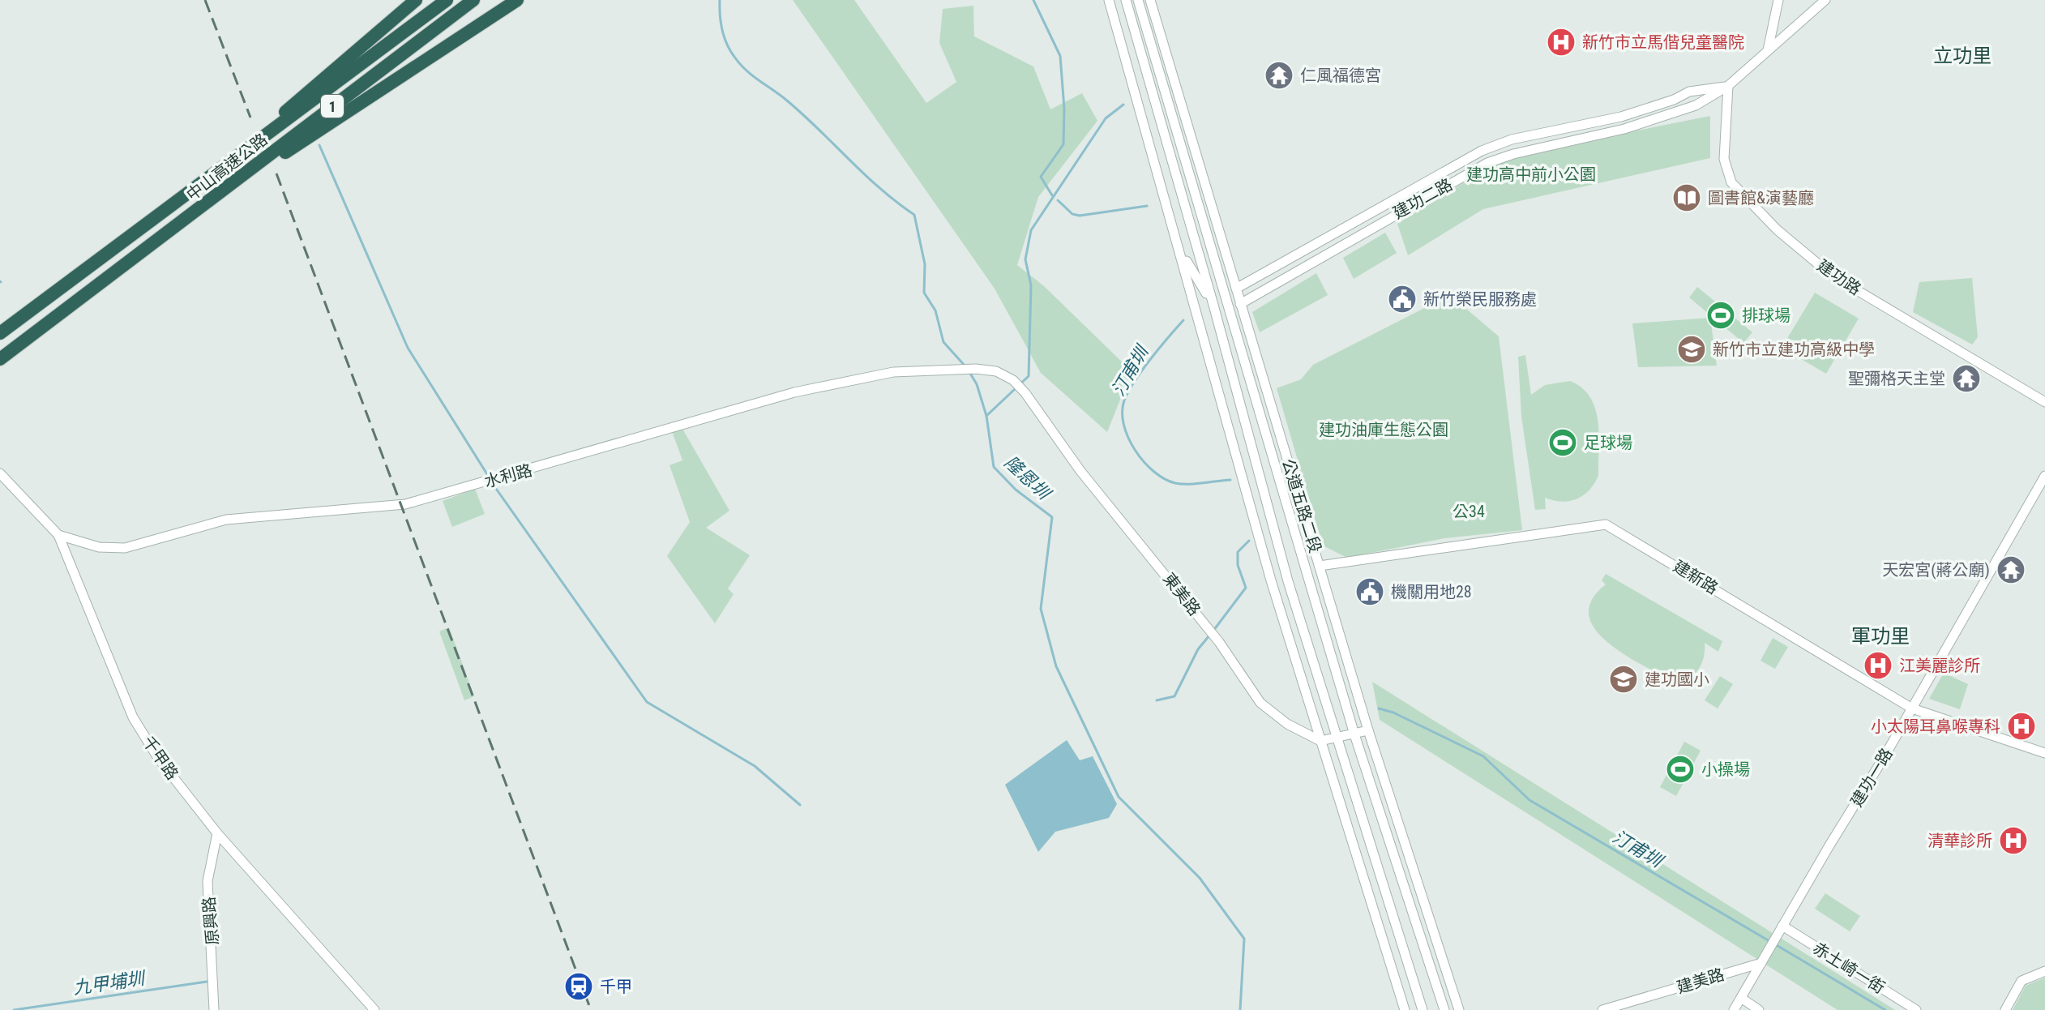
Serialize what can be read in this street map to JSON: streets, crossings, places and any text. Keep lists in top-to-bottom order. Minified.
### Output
{"streets":{"highway":["1","中山高速公路"],"street":["建功二路","建功路","水利路","公道五路二段","建新路","東美路","千甲路","建功一路","原興路","赤土崎一街","建美路"]},"crossings":[["建功二路","建功路"],["建功二路","公道五路二段"],["水利路","東美路"],["水利路","千甲路"],["公道五路二段","建新路"],["建新路","建功一路"],["千甲路","原興路"],["建功一路","赤土崎一街"],["建功一路","建美路"]],"districts":["立功里","軍功里"],"water":["汀甫圳","隆恩圳","九甲埔圳"],"parks":["建功高中前小公園","建功油庫生態公園","公34"],"places":{"hospital":["新竹市立馬偕兒童醫院","江美麗診所","小太陽耳鼻喉專科","清華診所"],"temple":["仁風福德宮","聖彌格天主堂","天宏宮(蔣公廟)"],"library":["圖書館&演藝廳"],"public building":["新竹榮民服務處","機關用地28"],"sports":["排球場","足球場","小操場"],"school or university":["新竹市立建功高級中學","建功國小"],"station":["千甲"]}}
